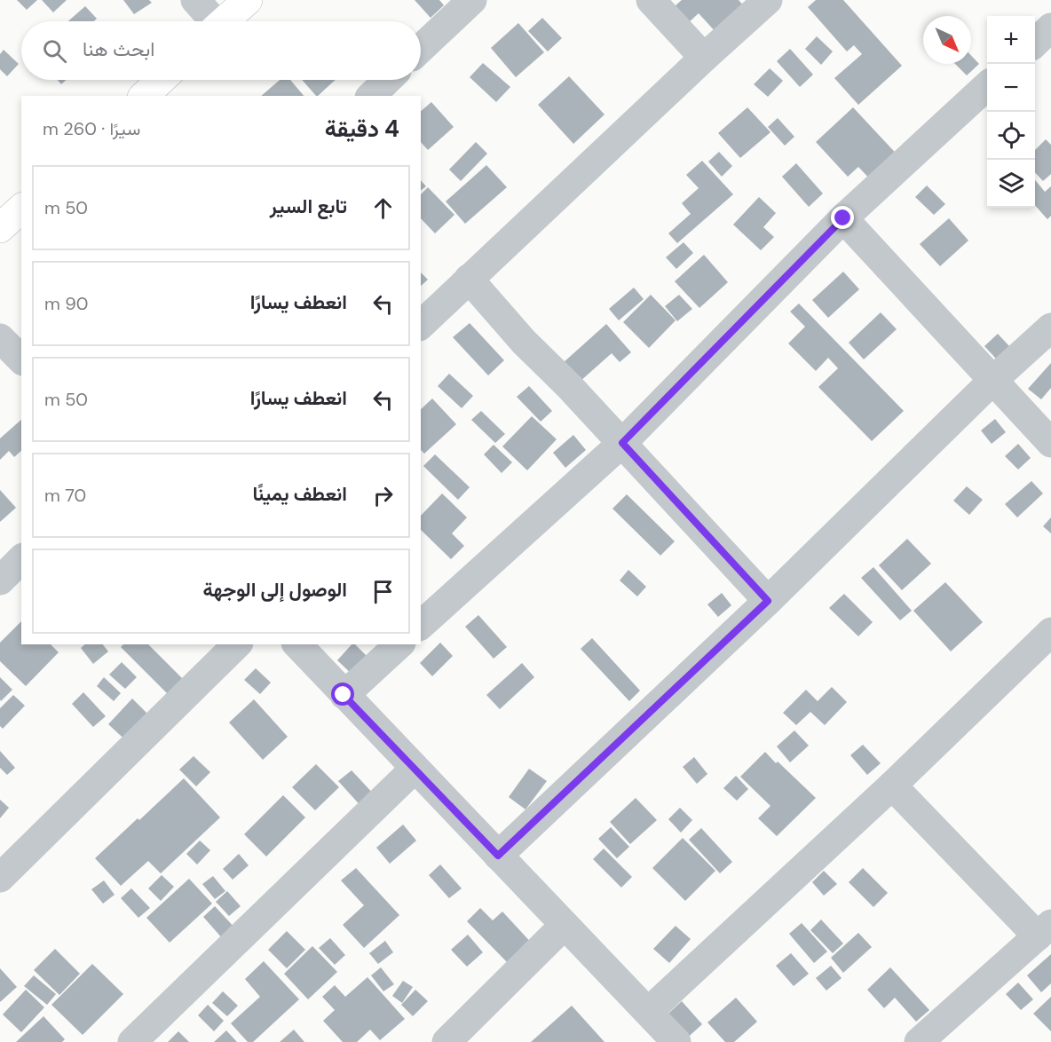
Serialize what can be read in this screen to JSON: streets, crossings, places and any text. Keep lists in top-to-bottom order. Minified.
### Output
{"north":"bottom right","page":{"map_buttons":["+","−"],"search":"ابحث هنا","heading":["4 دقيقة","سيرًا · 260 m"],"list":[["تابع السير","50 m"],["انعطف يسارًا","90 m"],["انعطف يسارًا","50 m"],["انعطف يمينًا","70 m"],"الوصول إلى الوجهة"]}}
